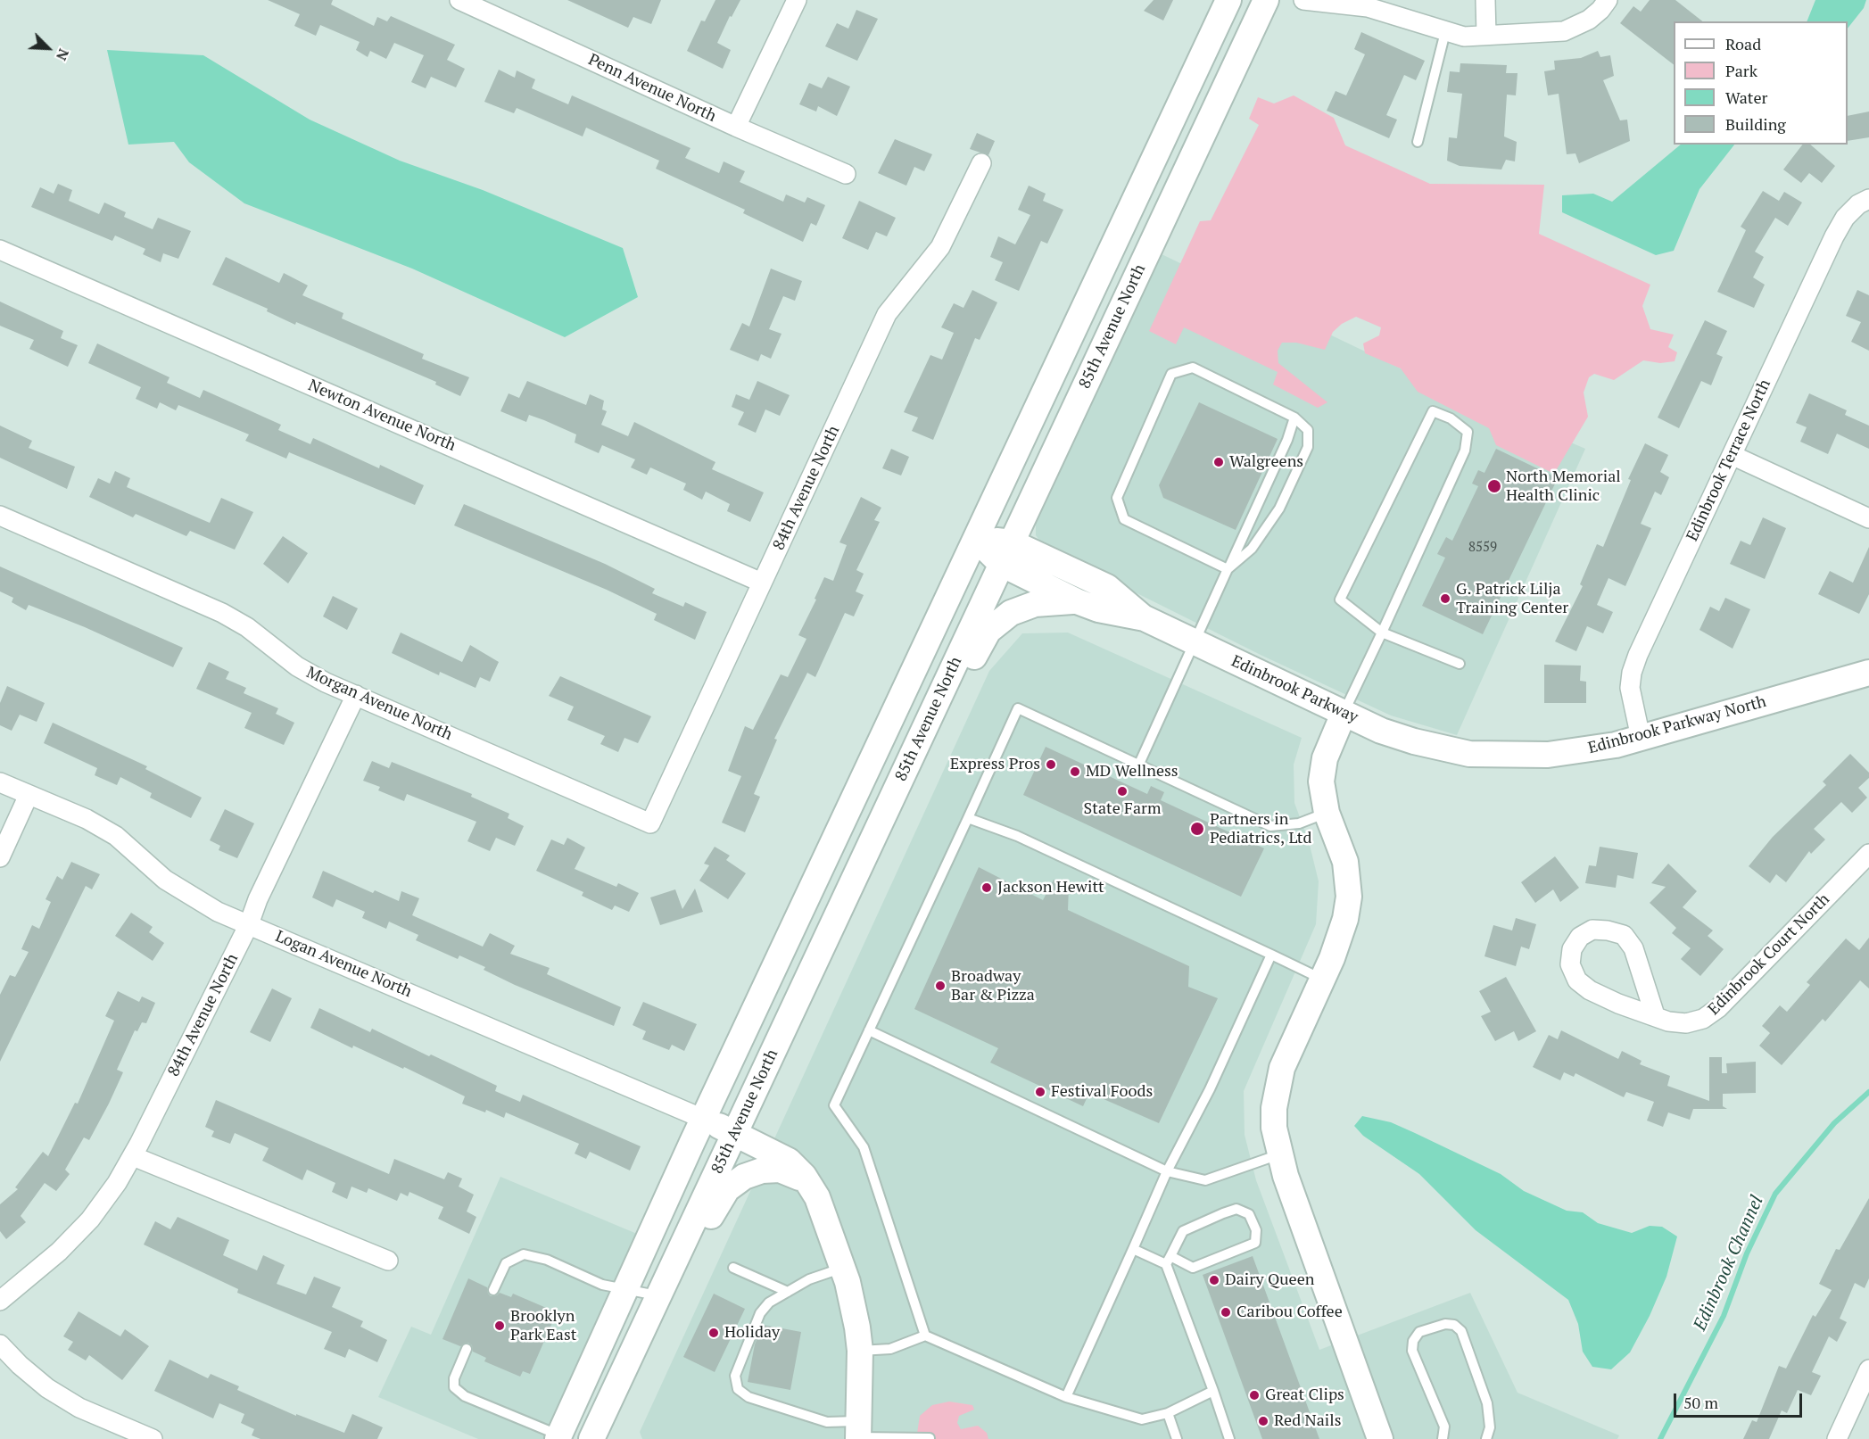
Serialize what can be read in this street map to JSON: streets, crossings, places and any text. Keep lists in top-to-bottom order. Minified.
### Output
{"streets":{"main road":["85th Avenue North","Edinbrook Parkway","Edinbrook Parkway North"],"street":["Penn Avenue North","Newton Avenue North","Edinbrook Terrace North","84th Avenue North","Morgan Avenue North","Edinbrook Court North","Logan Avenue North"]},"crossings":[["85th Avenue North","Edinbrook Parkway"],["85th Avenue North","Logan Avenue North"],["Newton Avenue North","84th Avenue North"],["Edinbrook Terrace North","Edinbrook Parkway North"],["84th Avenue North","Morgan Avenue North"],["84th Avenue North","Logan Avenue North"],["Edinbrook Parkway","Edinbrook Parkway North"]],"water":["Edinbrook Channel"],"places":["Walgreens","North Memorial Health Clinic","G. Patrick Lilja Training Center","Express Pros","MD Wellness","State Farm","Partners in Pediatrics, Ltd","Jackson Hewitt","Broadway Bar & Pizza","Festival Foods","Dairy Queen","Caribou Coffee","Brooklyn Park East","Holiday","Great Clips","Red Nails"],"house_numbers":["8559"],"legend":["Road","Park","Water","Building"],"scale_bar":"50 m","north":"bottom right"}
